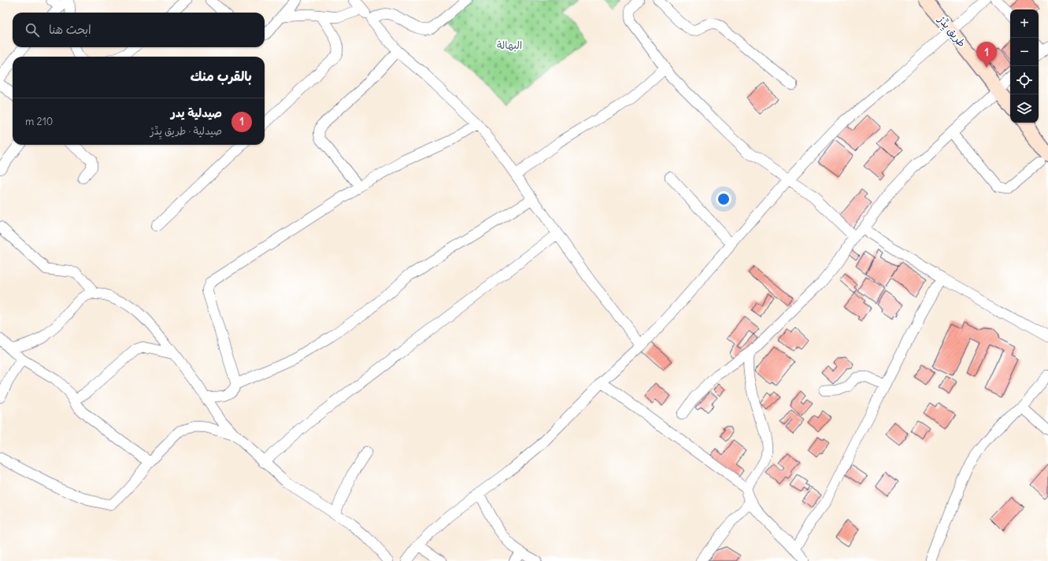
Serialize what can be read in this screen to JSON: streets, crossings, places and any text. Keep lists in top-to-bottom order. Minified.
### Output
{"streets":{"street":["طريق يِدِّرْ"]},"parks":["البهالة"],"page":{"map_buttons":["+","−"],"search":"ابحث هنا","pins":"1","heading":"بالقرب منك","list":[{"mark":"1","name":"صيدلية يدر","note":"صيدلية · طريق يِدِّرْ","value":"210 m"}]}}
